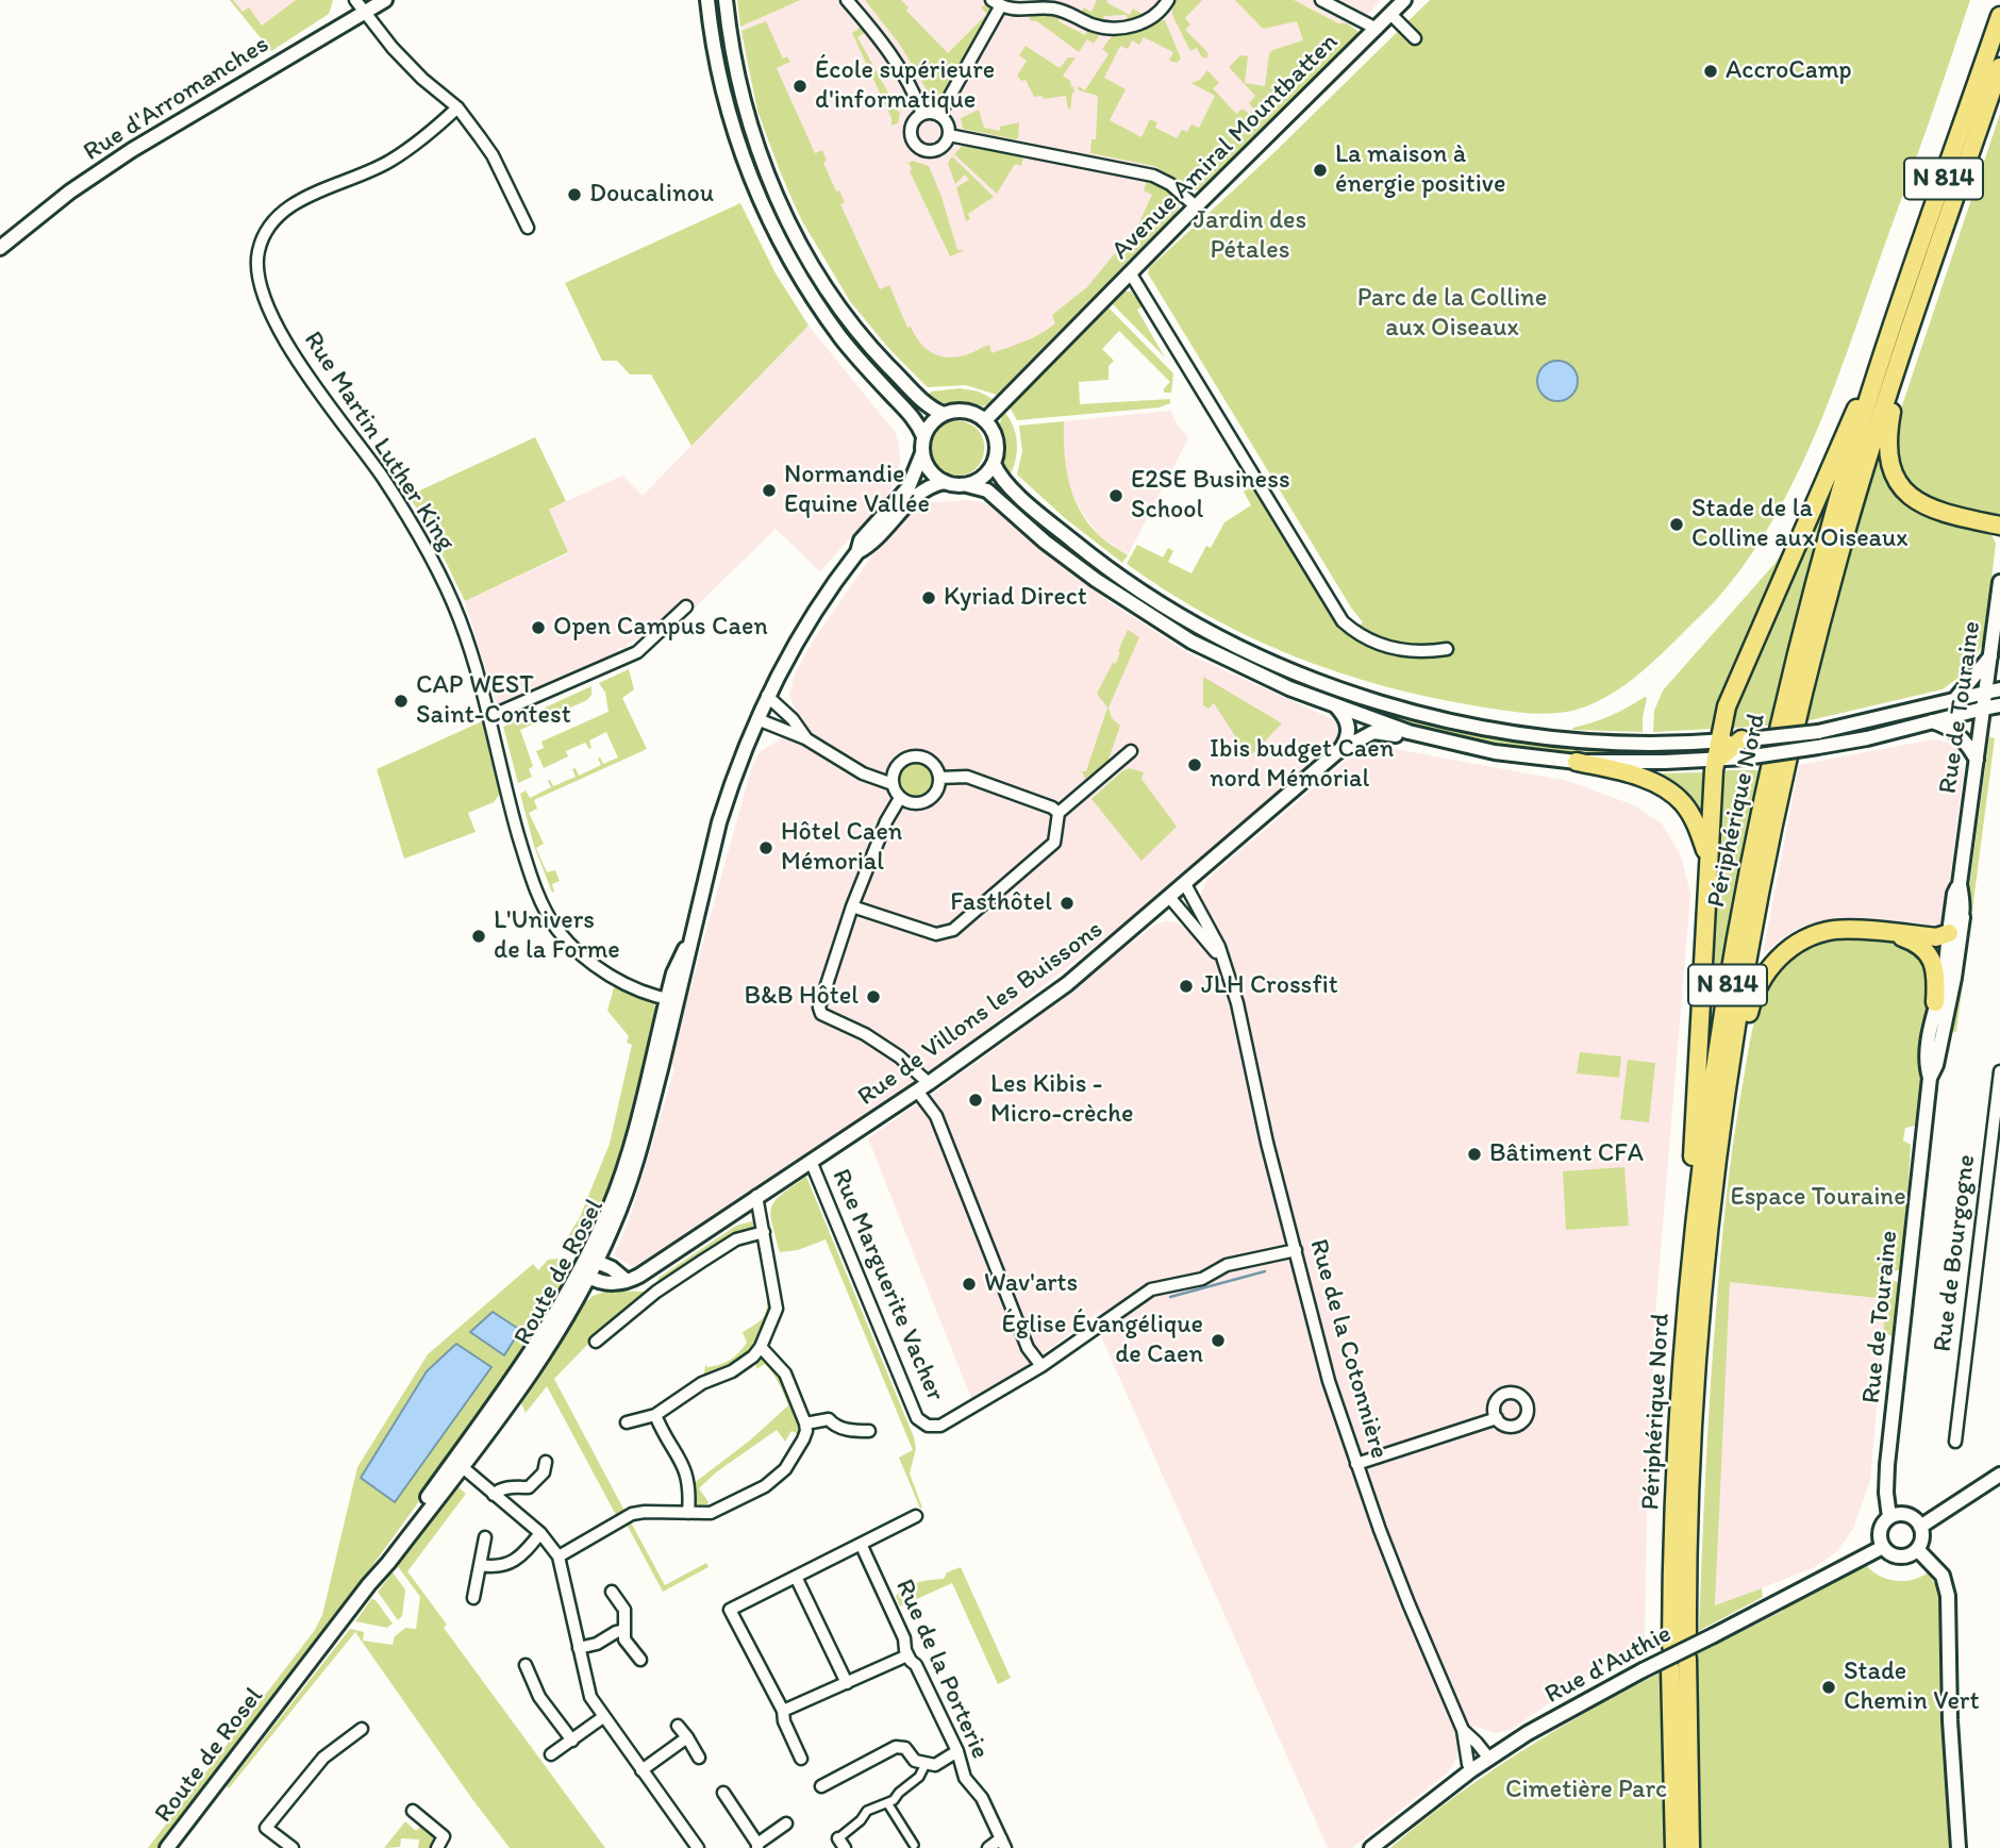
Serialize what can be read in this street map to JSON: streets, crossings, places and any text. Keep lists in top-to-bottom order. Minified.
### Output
{"streets":{"highway":["N 814","Périphérique Nord"],"street":["Rue d'Arromanches","Avenue Amiral Mountbatten","Rue Martin Luther King","Rue de Touraine","Rue de Villons les Buissons","Rue de Bourgogne","Route de Rosel","Rue Marguerite Vacher","Rue de la Cotonnière","Rue d'Authie","Rue de la Porterie"]},"crossings":[["Avenue Amiral Mountbatten","Route de Rosel"],["Rue Martin Luther King","Route de Rosel"],["Rue de Touraine","Rue d'Authie"],["Rue de Villons les Buissons","Route de Rosel"],["Rue de Villons les Buissons","Rue Marguerite Vacher"],["Rue de Villons les Buissons","Rue de la Cotonnière"],["Rue Marguerite Vacher","Rue de la Cotonnière"],["Rue de la Cotonnière","Rue d'Authie"]],"parks":["Jardin des Pétales","Parc de la Colline aux Oiseaux","Espace Touraine","Cimetière Parc"],"places":["AccroCamp","École supérieure d'informatique","La maison à énergie positive","Doucalinou","Normandie Equine Vallée","E2SE Business School","Stade de la Colline aux Oiseaux","Kyriad Direct","Open Campus Caen","CAP WEST Saint-Contest","Ibis budget Caen nord Mémorial","Hôtel Caen Mémorial","Fasthôtel","L'Univers de la Forme","JLH Crossfit","B&B Hôtel","Les Kibis - Micro-crèche","Bâtiment CFA","Wav'arts","Église Évangélique de Caen","Stade Chemin Vert"]}
